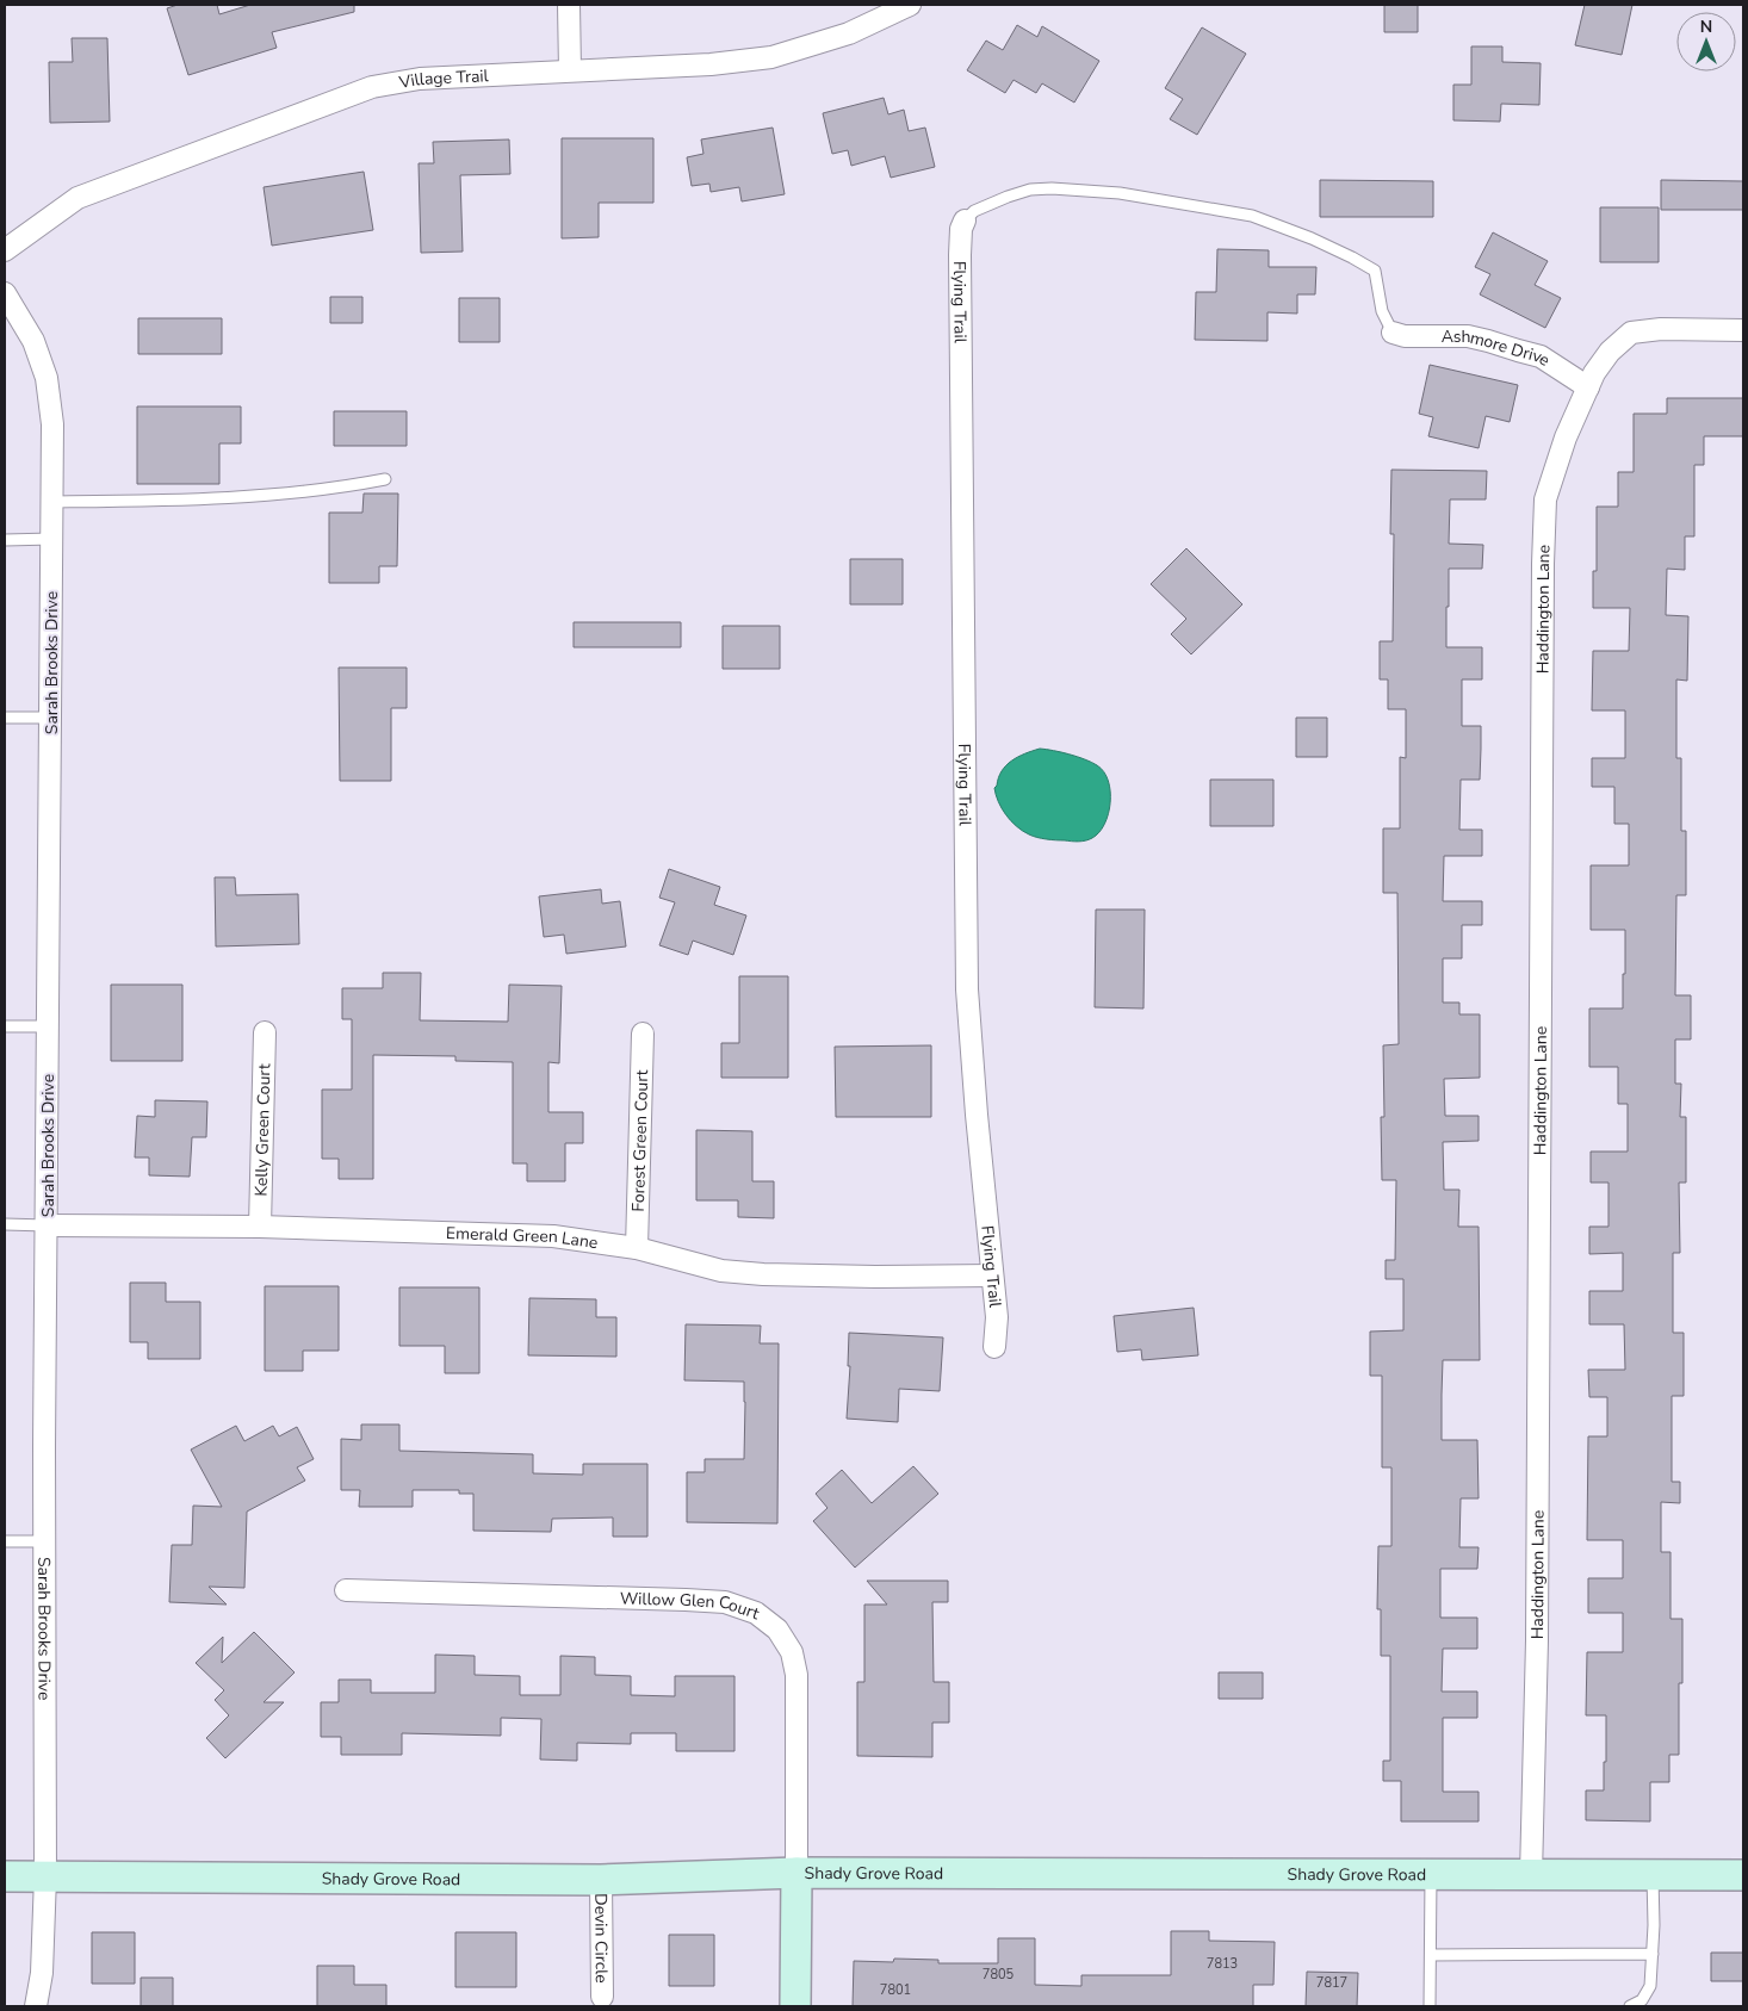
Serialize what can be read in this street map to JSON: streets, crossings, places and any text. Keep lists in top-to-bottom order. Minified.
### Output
{"streets":{"street":["Village Trail","Flying Trail","Ashmore Drive","Haddington Lane","Sarah Brooks Drive","Kelly Green Court","Forest Green Court","Emerald Green Lane","Willow Glen Court","Shady Grove Road","Devin Circle"]},"crossings":[["Flying Trail","Emerald Green Lane"],["Ashmore Drive","Haddington Lane"],["Haddington Lane","Shady Grove Road"],["Sarah Brooks Drive","Emerald Green Lane"],["Sarah Brooks Drive","Shady Grove Road"],["Kelly Green Court","Emerald Green Lane"],["Forest Green Court","Emerald Green Lane"],["Willow Glen Court","Shady Grove Road"],["Shady Grove Road","Devin Circle"]],"house_numbers":["7813","7805","7817","7801"],"north":"top"}
